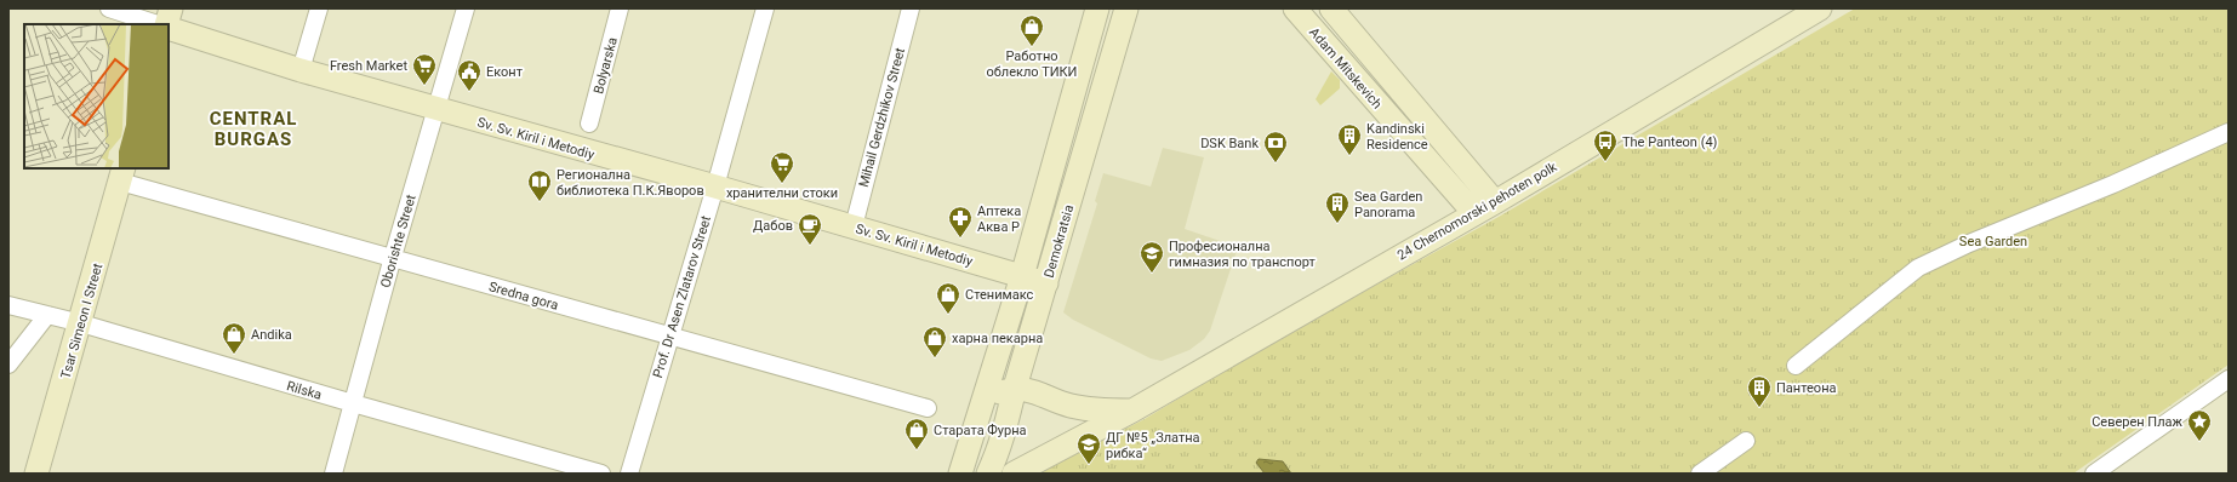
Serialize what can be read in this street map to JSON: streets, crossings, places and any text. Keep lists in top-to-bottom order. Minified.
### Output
{"streets":{"main road":["Adam Mitskevich","Sv. Sv. Kiril i Metodiy","24 Chernomorski pehoten polk","Demokratsia","Tsar Simeon I Street"],"street":["Bolyarska","Mihail Gerdzhikov Street","Oborishte Street","Sredna gora","Prof. Dr Asen Zlatarov Street","Rilska"]},"crossings":[["Adam Mitskevich","24 Chernomorski pehoten polk"],["Mihail Gerdzhikov Street","Sv. Sv. Kiril i Metodiy"],["Sv. Sv. Kiril i Metodiy","Oborishte Street"],["Sv. Sv. Kiril i Metodiy","Demokratsia"],["Sv. Sv. Kiril i Metodiy","Prof. Dr Asen Zlatarov Street"],["Oborishte Street","Sredna gora"],["Oborishte Street","Rilska"],["Sredna gora","Prof. Dr Asen Zlatarov Street"],["Sredna gora","Tsar Simeon I Street"],["Tsar Simeon I Street","Rilska"]],"districts":["CENTRAL BURGAS"],"parks":["Sea Garden"],"places":{"shop":["Работно облекло ТИКИ","Стенимакс","Andika","харна пекарна","Старата Фурна"],"supermarket":["Fresh Market","хранителни стоки"],"public building":["Еконт"],"building":["Kandinski Residence","Sea Garden Panorama","Пантеона"],"bus stop":["The Panteon (4)"],"bank":["DSK Bank"],"library":["Регионална библиотека П.К.Яворов"],"pharmacy":["Аптека Аква Р"],"cafe":["Дабов"],"school or university":["Професионална гимназия по транспорт","ДГ №5 „Златна рибка“"],"place":["Северен Плаж"]}}
